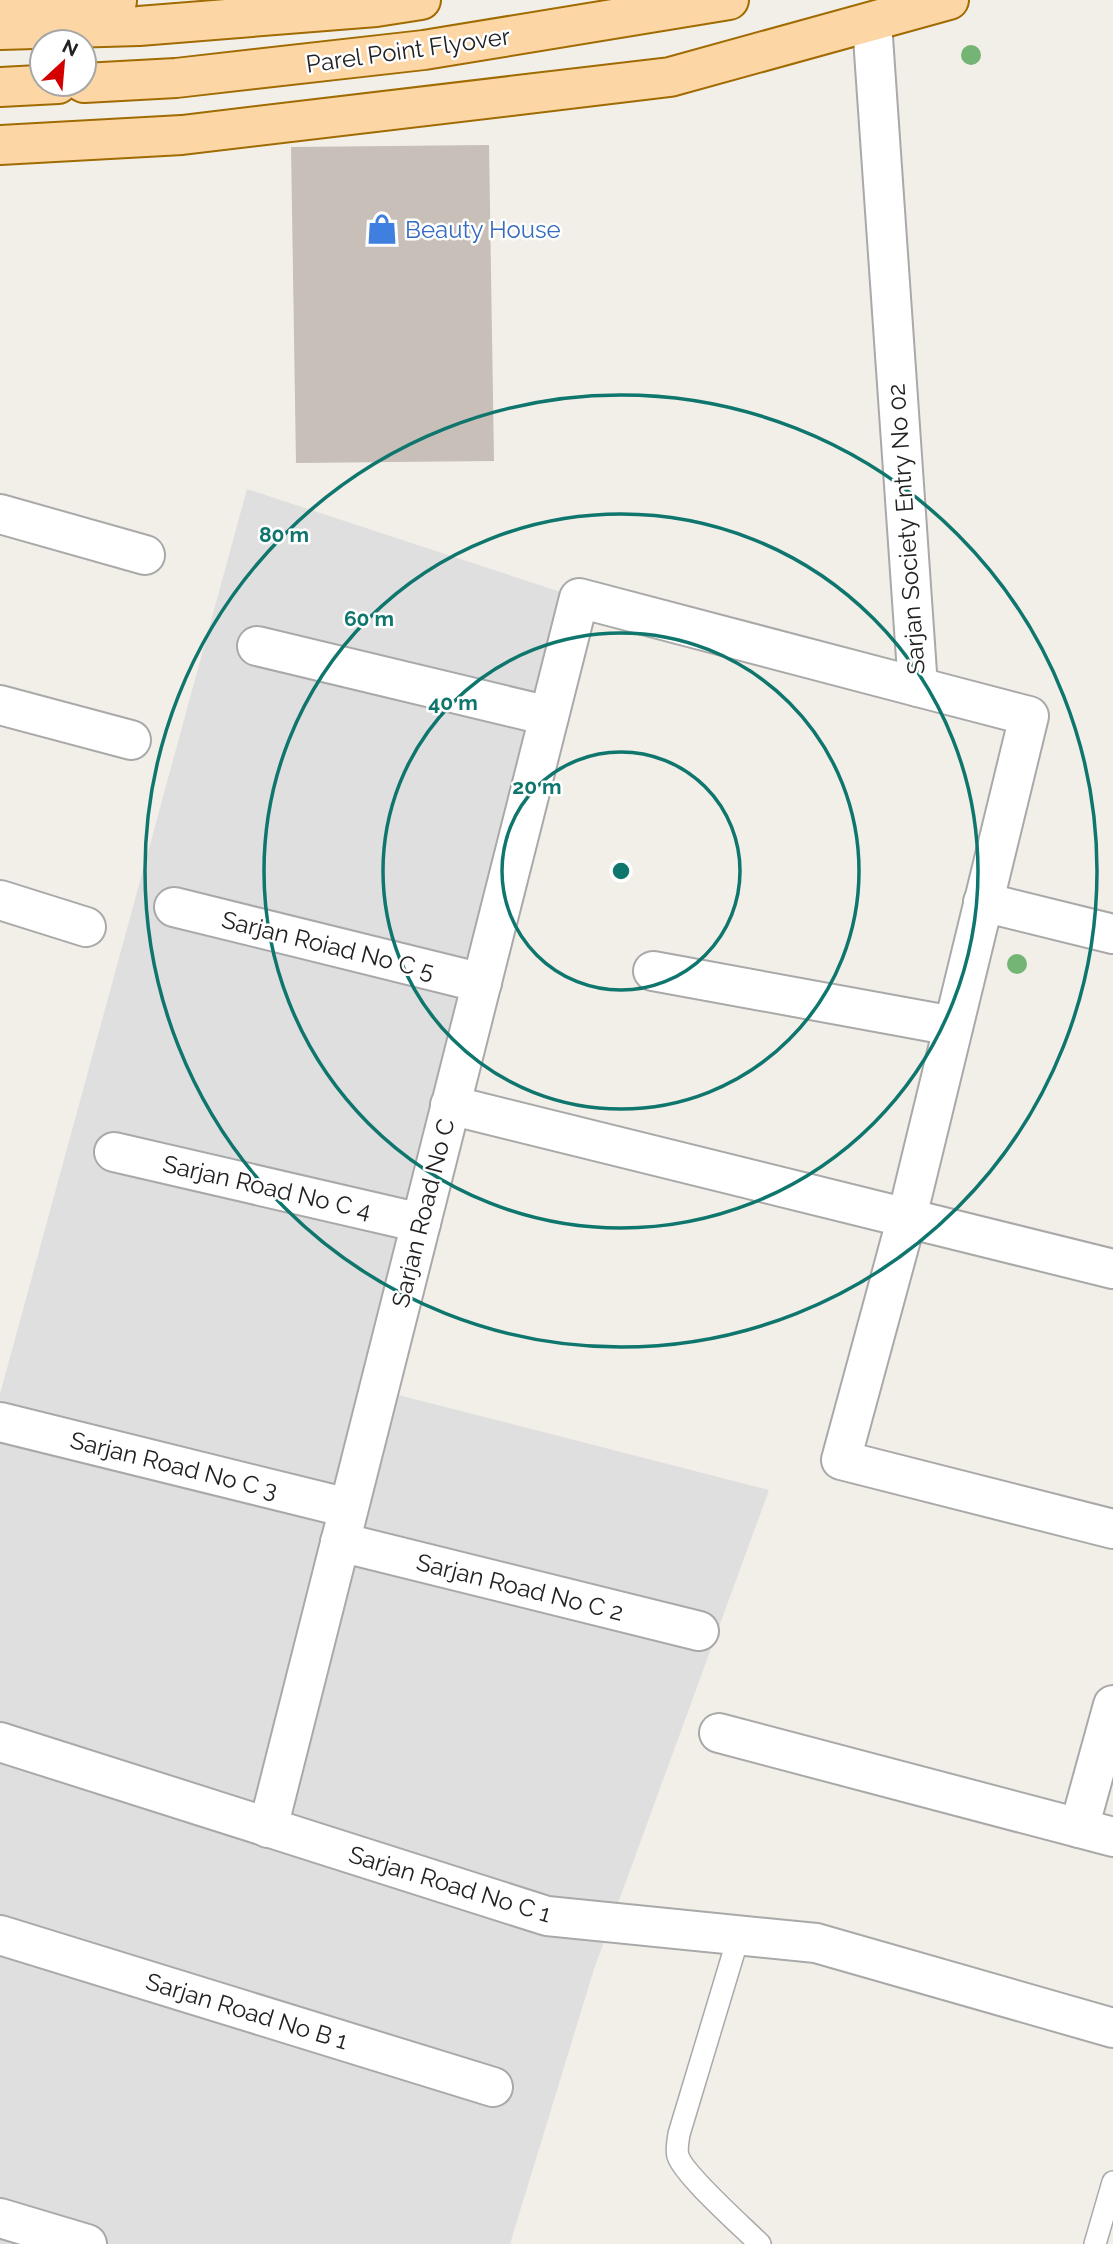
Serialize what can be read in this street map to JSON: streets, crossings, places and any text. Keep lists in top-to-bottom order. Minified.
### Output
{"streets":{"main road":["Parel Point Flyover"],"street":["Sarjan Society Entry No 02","Sarjan Roiad No C 5","Sarjan Road No C 4","Sarjan Road No C","Sarjan Road No C 3","Sarjan Road No C 2","Sarjan Road No C 1","Sarjan Road No B 1"]},"crossings":[["Sarjan Society Entry No 02","Sarjan Road No C"],["Sarjan Roiad No C 5","Sarjan Road No C"],["Sarjan Road No C 4","Sarjan Road No C"],["Sarjan Road No C","Sarjan Road No C 3"],["Sarjan Road No C","Sarjan Road No C 2"],["Sarjan Road No C","Sarjan Road No C 1"],["Sarjan Road No C 3","Sarjan Road No C 2"]],"places":{"shop":["Beauty House"]},"north":"top right","rings":["80 m","60 m","40 m","20 m"]}
